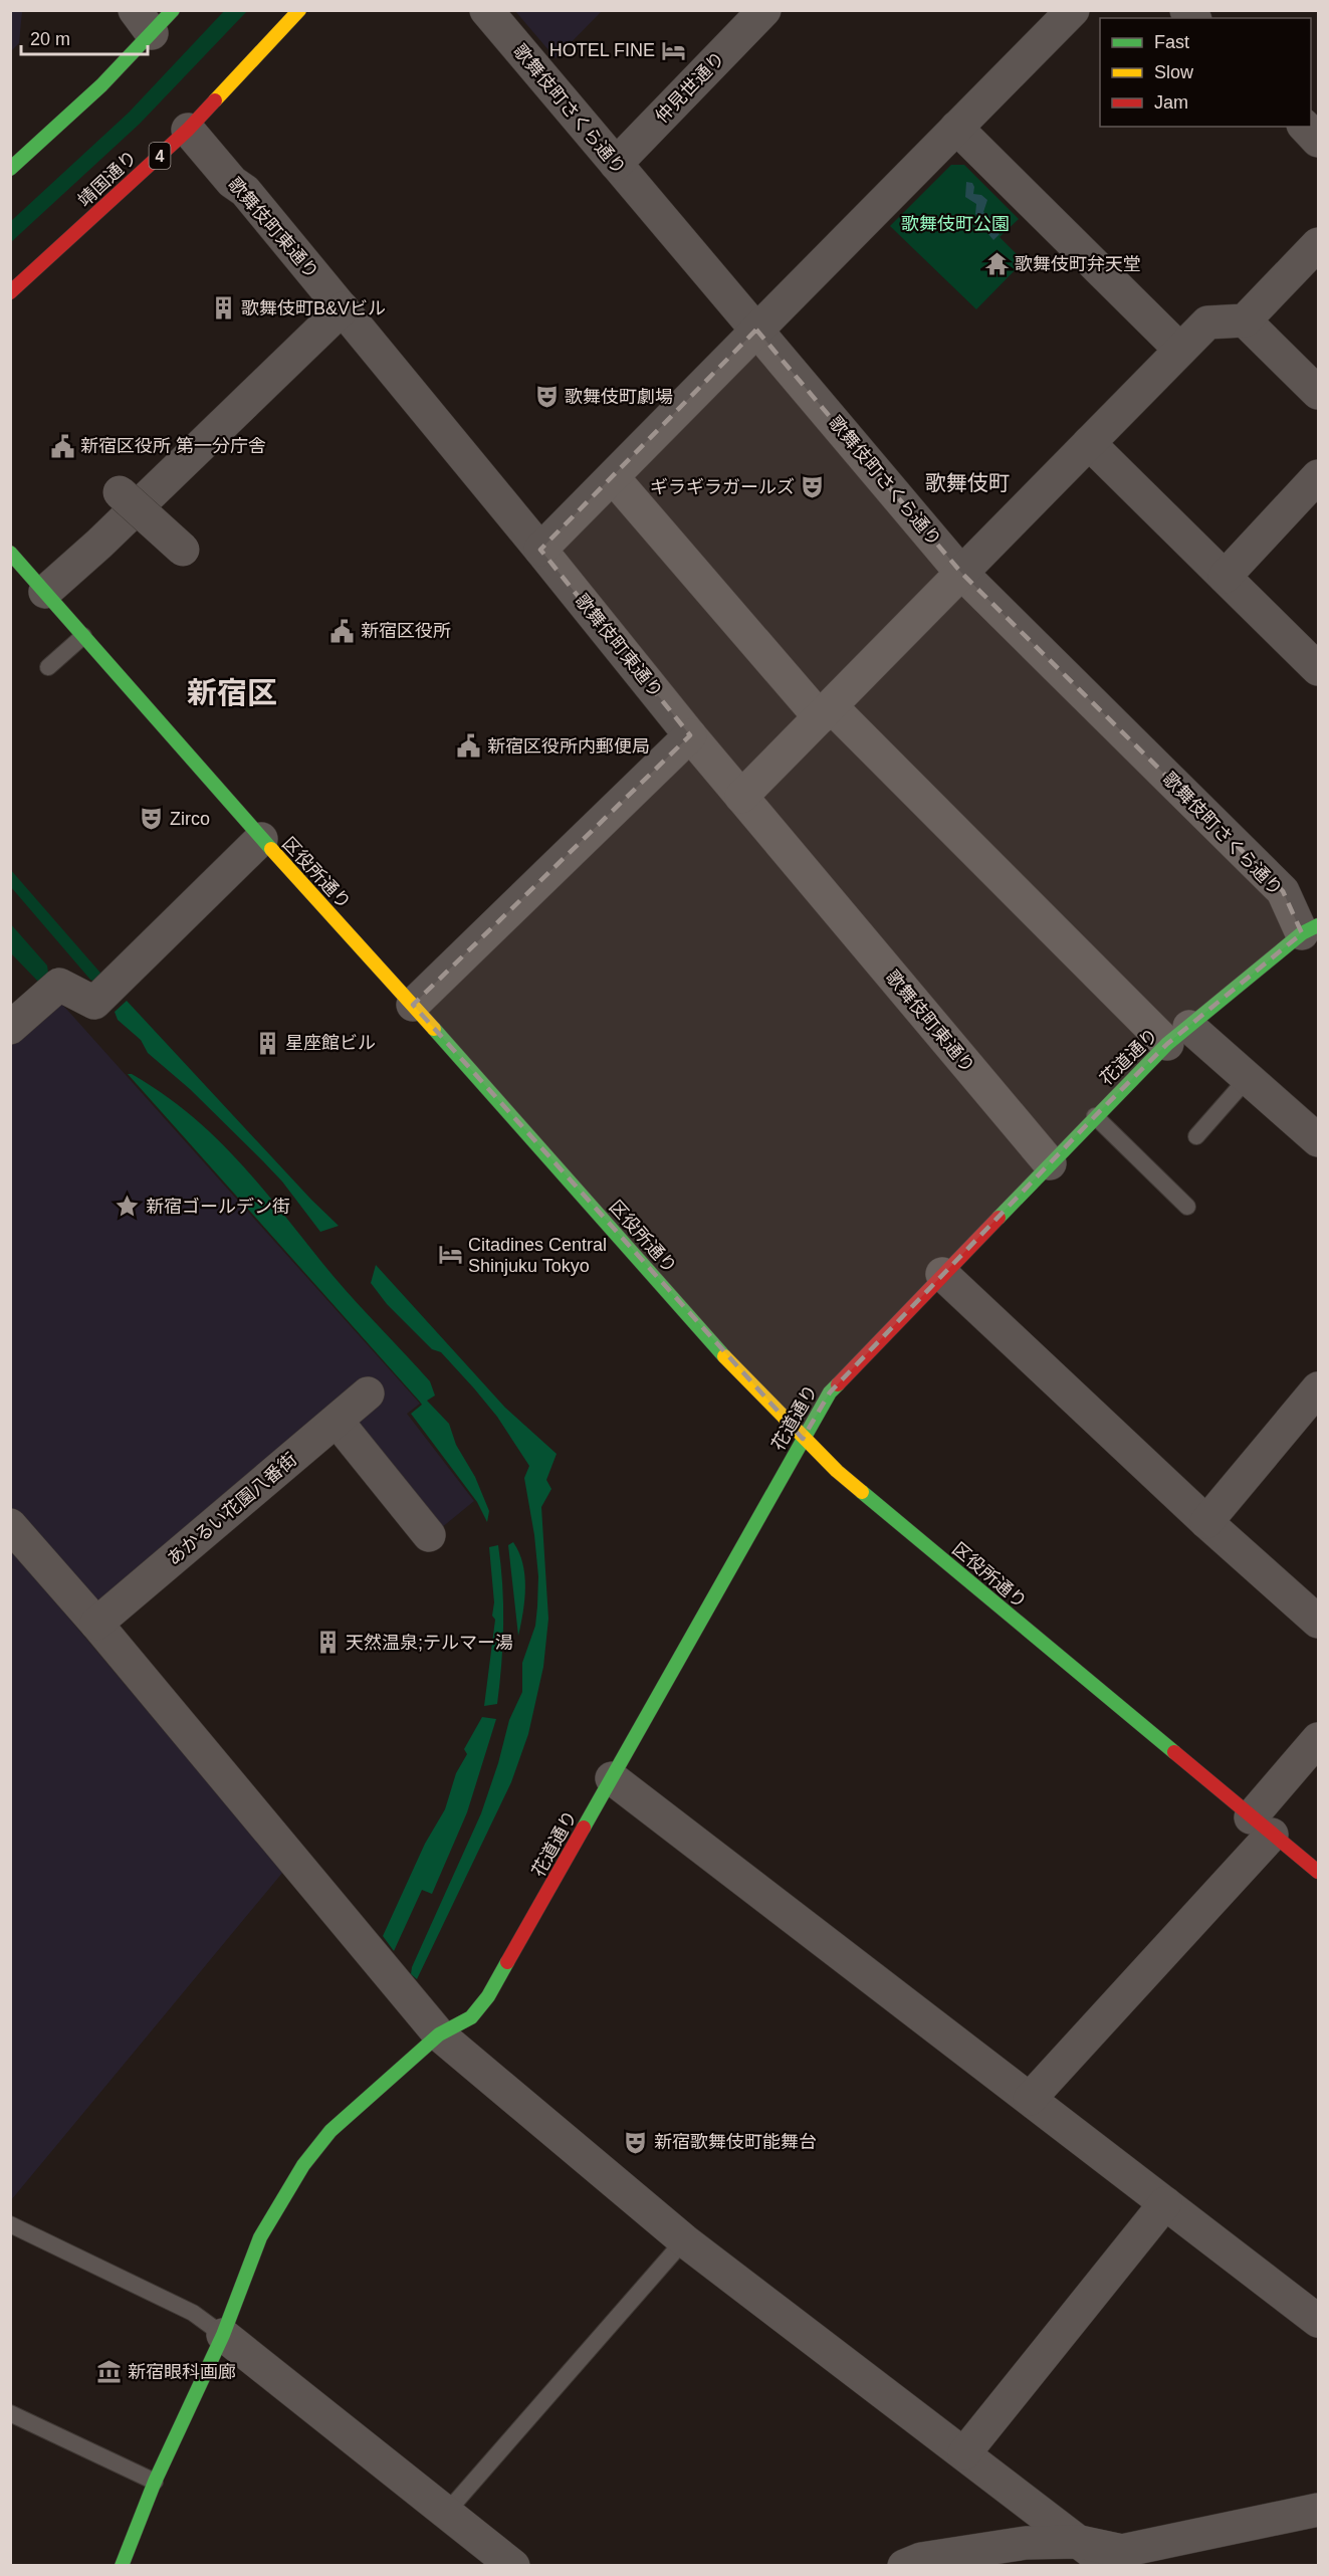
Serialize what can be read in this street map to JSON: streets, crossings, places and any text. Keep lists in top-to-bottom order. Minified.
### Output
{"streets":{"street":["仲見世通り","歌舞伎町さくら通り","4","靖国通り","歌舞伎町東通り","区役所通り","花道通り","あかるい花園八番街"]},"crossings":[["仲見世通り","歌舞伎町さくら通り"],["歌舞伎町さくら通り","花道通り"],["靖国通り","歌舞伎町東通り"],["歌舞伎町東通り","花道通り"],["区役所通り","花道通り"]],"districts":["歌舞伎町","新宿区"],"parks":["歌舞伎町公園"],"places":{"hotel":["HOTEL FINE","Citadines Central Shinjuku Tokyo"],"temple":["歌舞伎町弁天堂"],"building":["歌舞伎町B&Vビル","星座館ビル","天然温泉;テルマー湯"],"theatre":["歌舞伎町劇場","ギラギラガールズ","Zirco","新宿歌舞伎町能舞台"],"public building":["新宿区役所 第一分庁舎","新宿区役所","新宿区役所内郵便局"],"place":["新宿ゴールデン街"],"museum":["新宿眼科画廊"]},"legend":["Fast","Slow","Jam"],"scale_bar":"20 m"}
